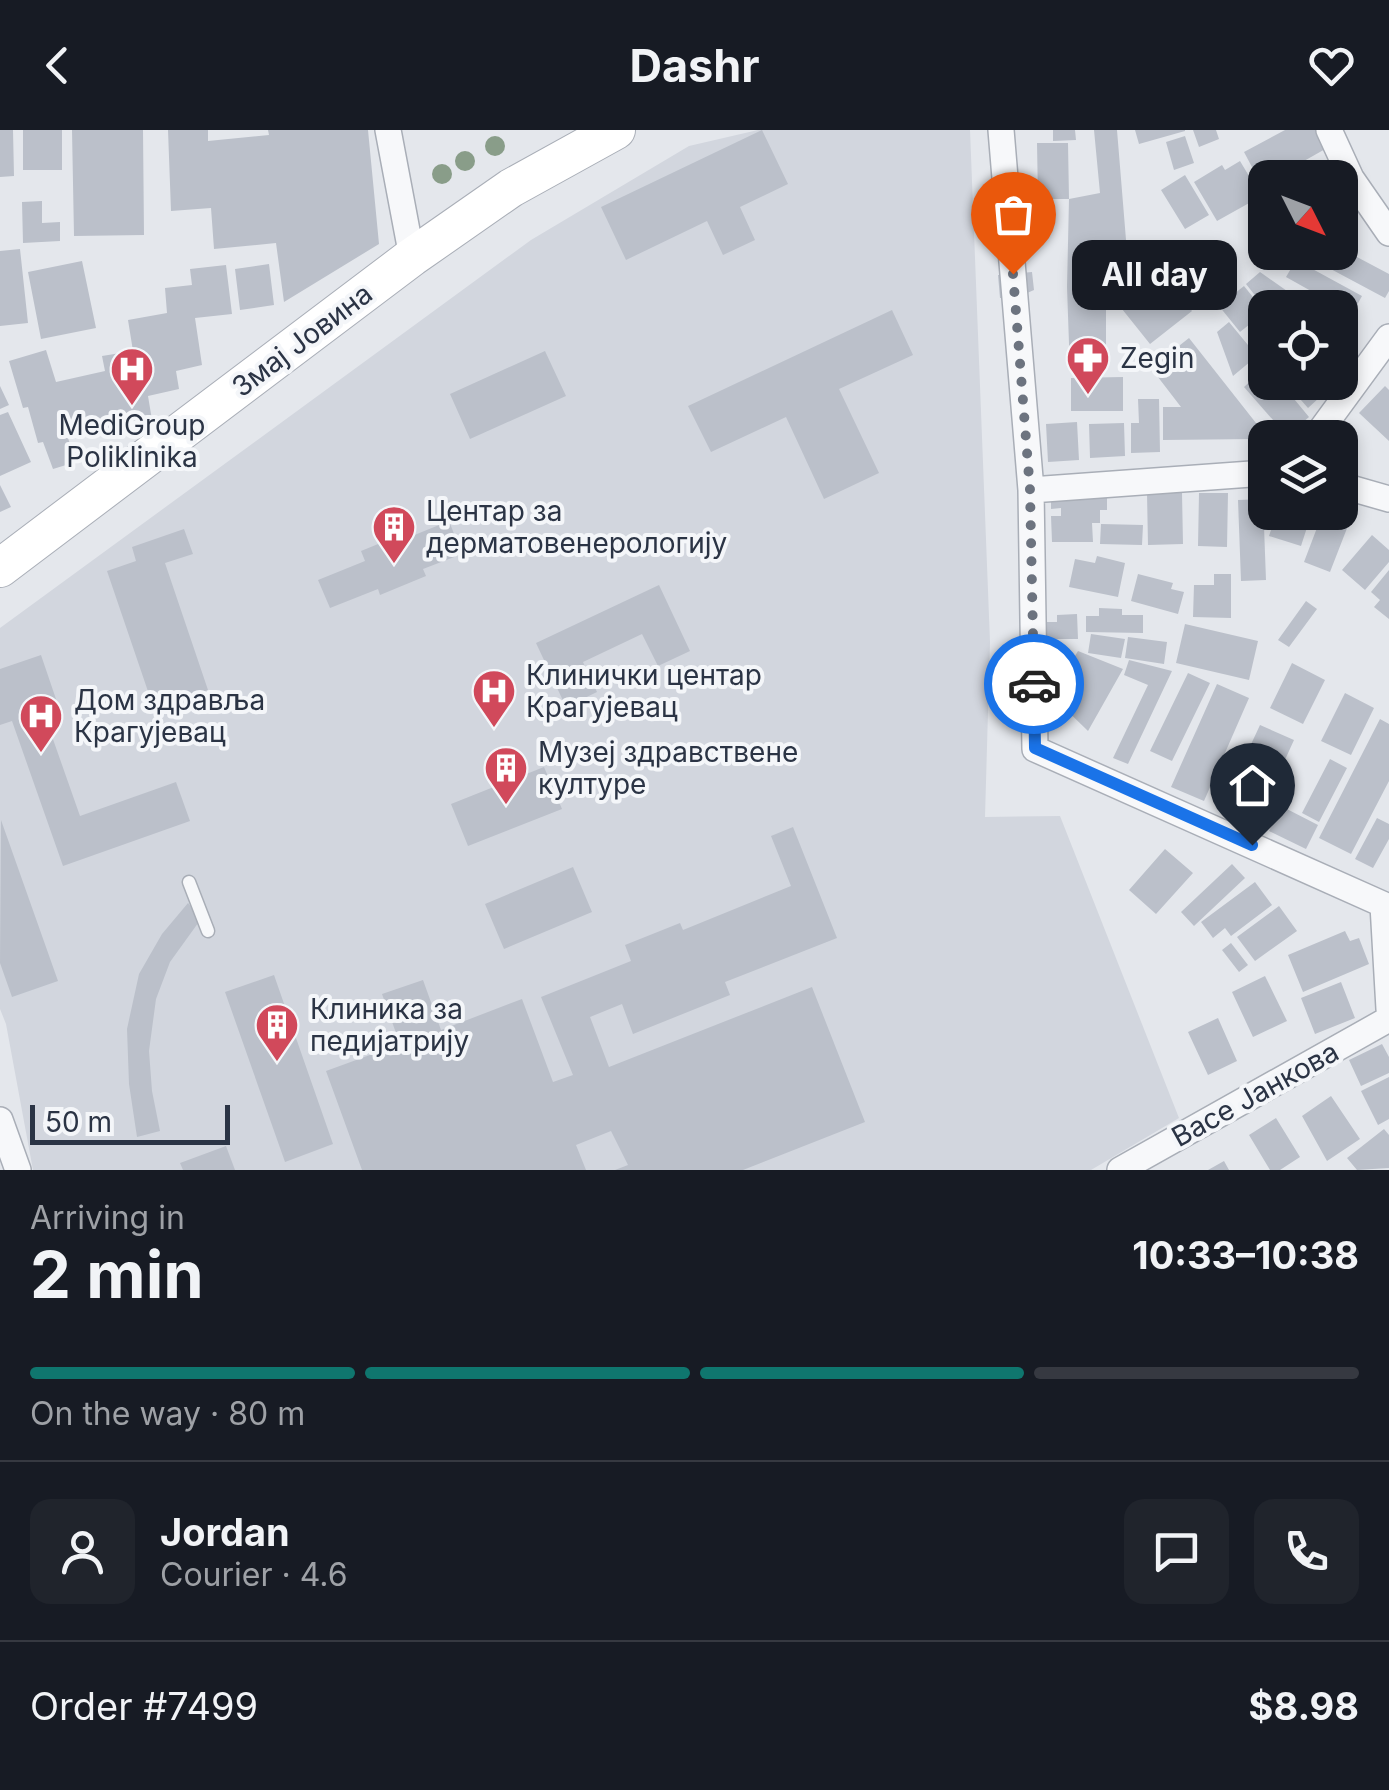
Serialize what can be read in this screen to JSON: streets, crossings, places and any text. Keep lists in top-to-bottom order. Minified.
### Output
{"streets":{"main road":["Змај Јовина"],"street":["Васе Јанкова"]},"places":{"other":["All day"],"pharmacy":["Zegin"],"hospital":["MediGroup Poliklinika","Клинички центар Крагујевац","Дом здравља Крагујевац"],"building":["Центар за дерматовенерологију","Музеј здравствене културе","Клиника за педијатрију"]},"scale_bar":"50 m","north":"bottom right","page":{"header":"Dashr","bubble":"All day","scale":"50 m","heading":["2 min","Arriving in","10:33–10:38"],"panel":["Jordan","Courier · 4.6","Order #7499","$8.98"],"bar":"On the way · 80 m"}}
